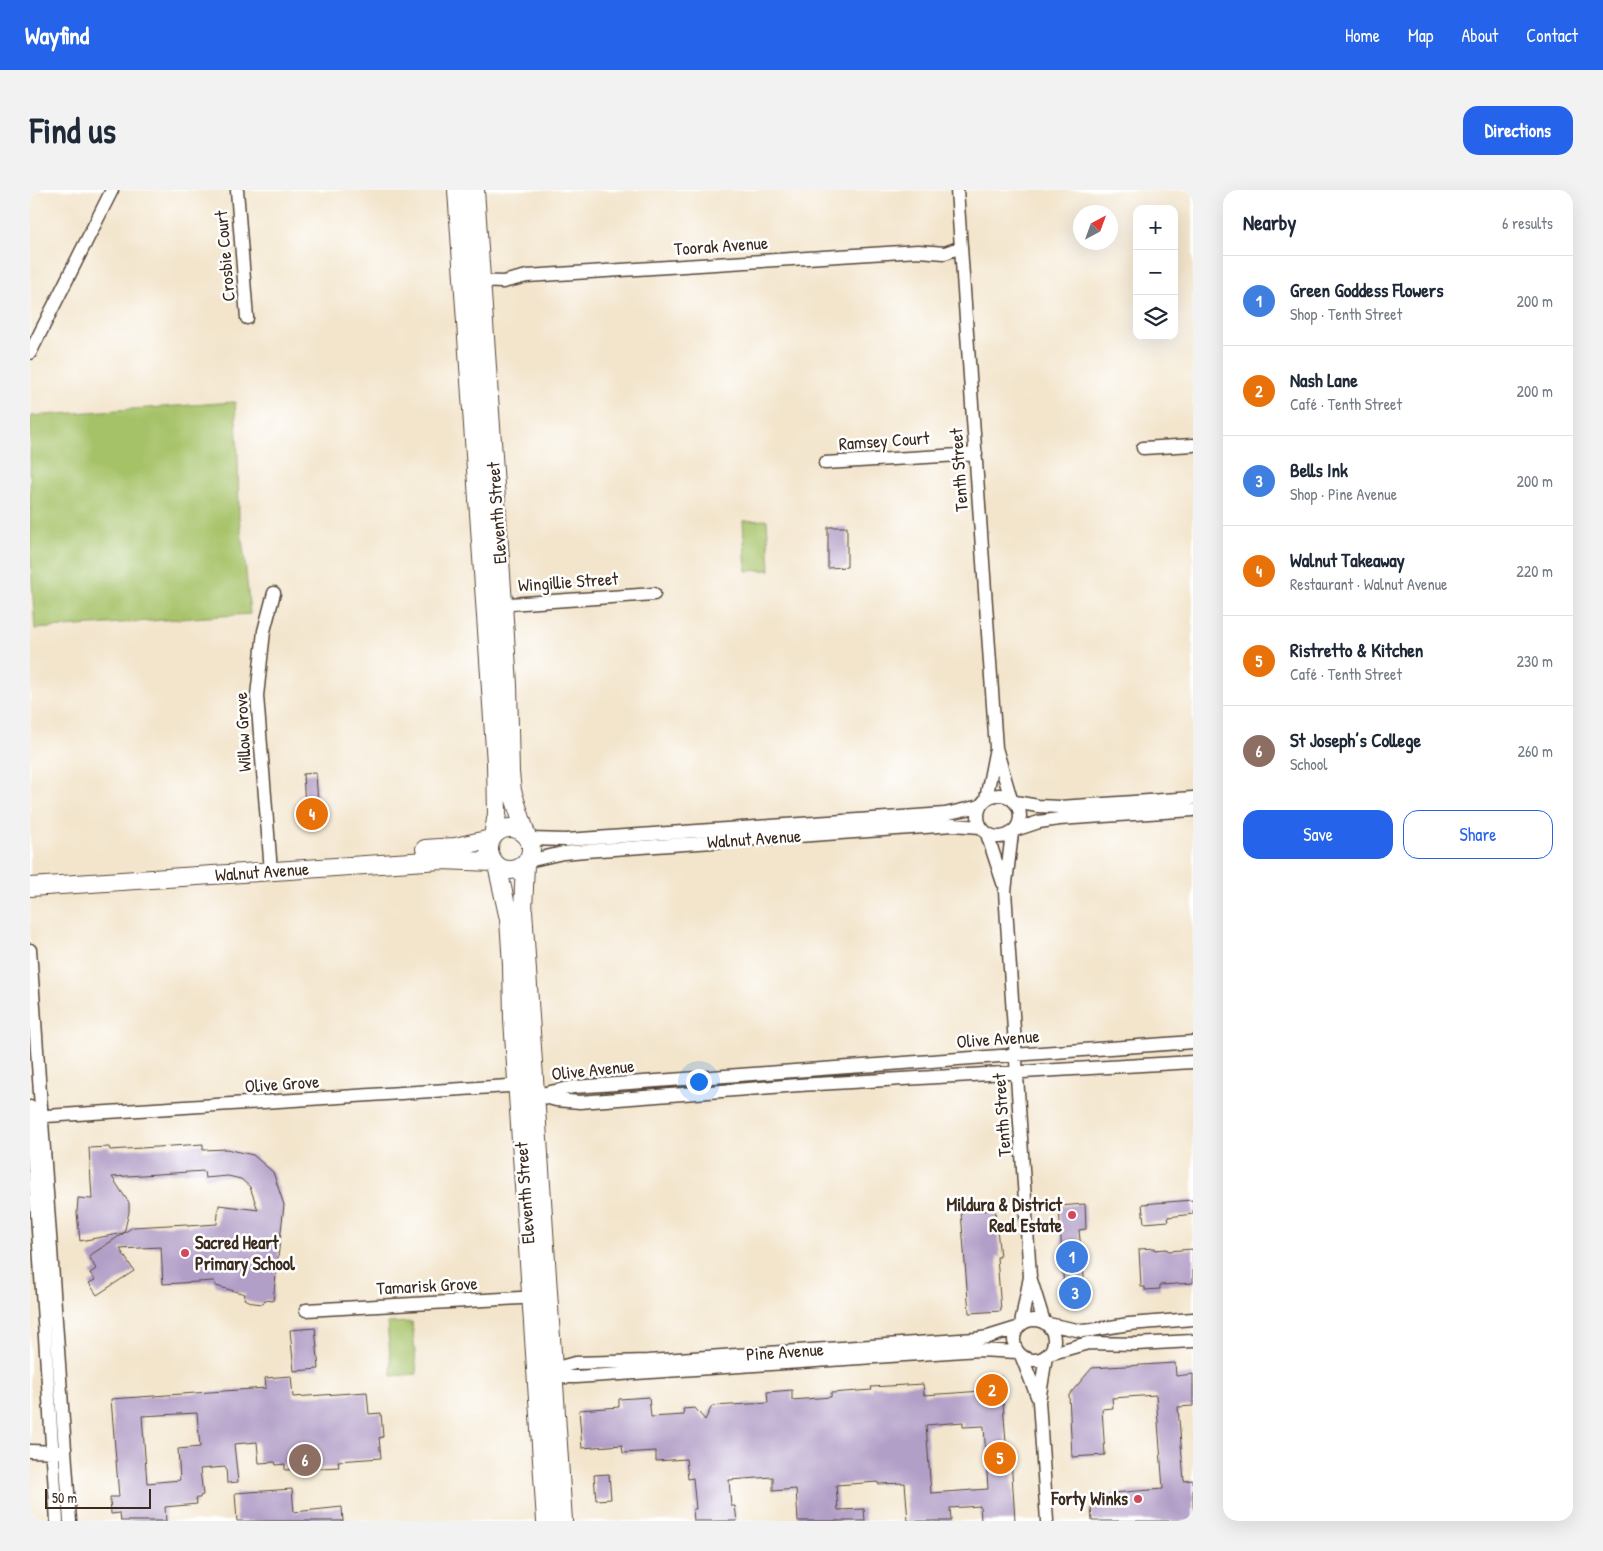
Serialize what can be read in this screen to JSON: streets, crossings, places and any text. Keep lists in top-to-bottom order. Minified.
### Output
{"streets":{"main road":["Eleventh Street","Walnut Avenue","Pine Avenue"],"street":["Toorak Avenue","Crosbie Court","Ramsey Court","Tenth Street","Wingillie Street","Willow Grove","Olive Avenue","Olive Grove","Tamarisk Grove"]},"crossings":[["Toorak Avenue","Tenth Street"],["Toorak Avenue","Eleventh Street"],["Ramsey Court","Tenth Street"],["Tenth Street","Walnut Avenue"],["Tenth Street","Olive Avenue"],["Tenth Street","Pine Avenue"],["Eleventh Street","Wingillie Street"],["Eleventh Street","Walnut Avenue"],["Eleventh Street","Olive Avenue"],["Eleventh Street","Olive Grove"],["Eleventh Street","Tamarisk Grove"],["Eleventh Street","Pine Avenue"],["Willow Grove","Walnut Avenue"],["Olive Avenue","Olive Grove"]],"places":["Mildura & District Real Estate","Sacred Heart Primary School","Forty Winks"],"scale_bar":"50 m","north":"top right","page":{"header":"Wayfind","nav":["Home","Map","About","Contact"],"buttons":["Directions",["Save","Share"]],"title":"Find us","heading":["Nearby","6 results"],"map_buttons":["+","−"],"list":[{"mark":"1","name":"Green Goddess Flowers","note":"Shop · Tenth Street","value":"200 m"},{"mark":"2","name":"Nash Lane","note":"Café · Tenth Street","value":"200 m"},{"mark":"3","name":"Bells Ink","note":"Shop · Pine Avenue","value":"200 m"},{"mark":"4","name":"Walnut Takeaway","note":"Restaurant · Walnut Avenue","value":"220 m"},{"mark":"5","name":"Ristretto & Kitchen","note":"Café · Tenth Street","value":"230 m"},{"mark":"6","name":"St Joseph’s College","note":"School","value":"260 m"}],"pins":["4","1","3","2","5","6"],"scale":"50 m"}}
